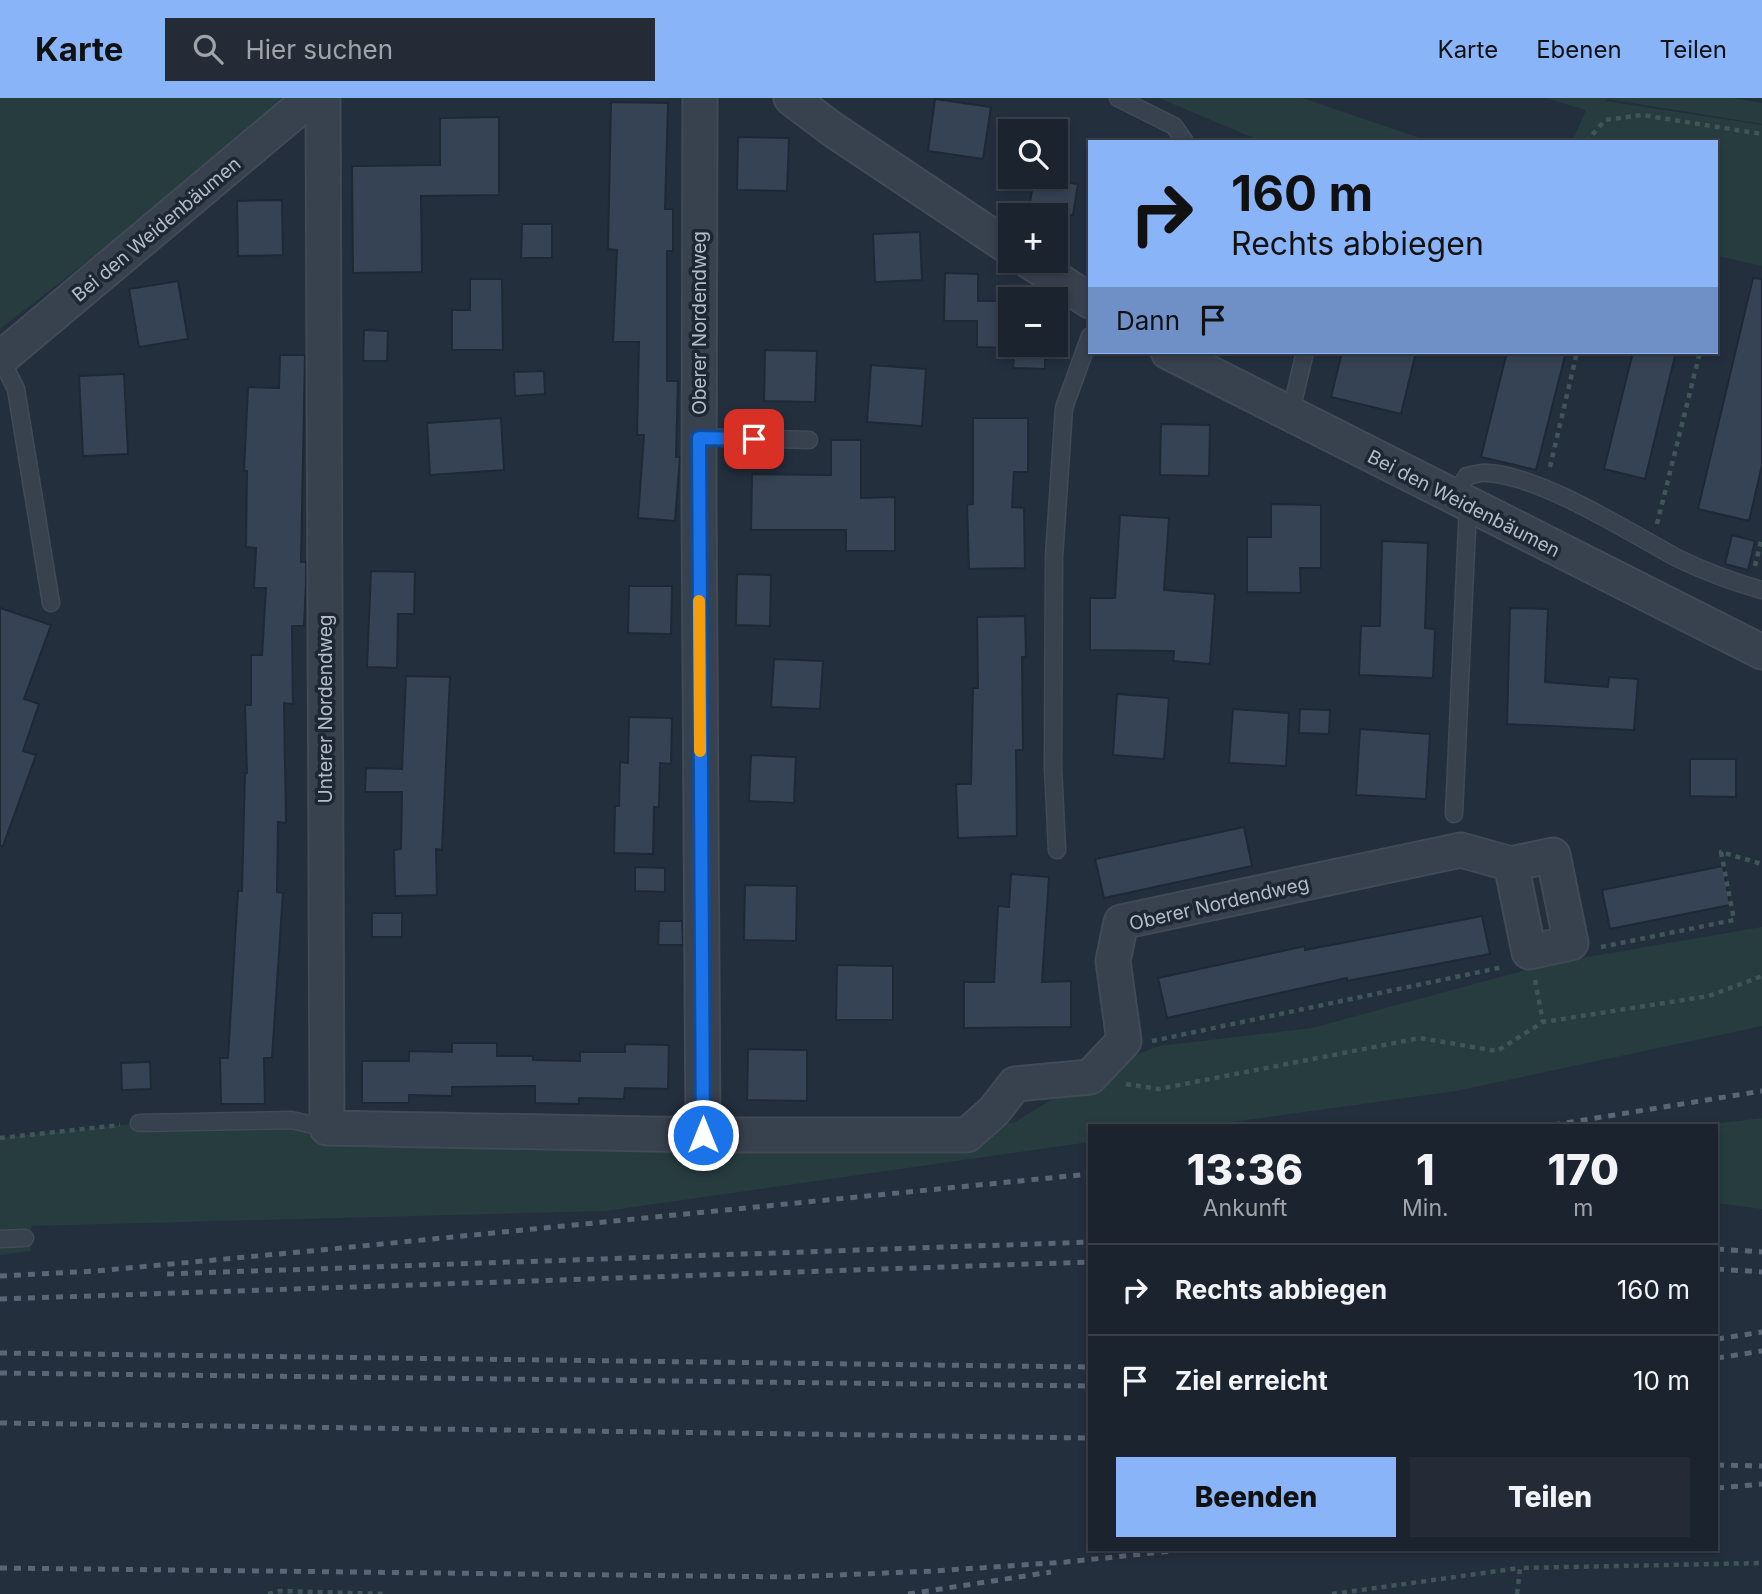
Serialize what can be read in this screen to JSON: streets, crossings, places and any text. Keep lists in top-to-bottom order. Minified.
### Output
{"streets":{"street":["Bei den Weidenbäumen","Oberer Nordendweg","Unterer Nordendweg"]},"page":{"header":"Karte","search":"Hier suchen","nav":["Karte","Ebenen","Teilen"],"map_buttons":["+","−"],"turn":["160 m","Rechts abbiegen"],"then":"Dann","eta":["13:36","Ankunft","1","Min.","170","m"],"list":[{"name":"Rechts abbiegen","value":"160 m"},{"name":"Ziel erreicht","value":"10 m"}],"buttons":["Beenden","Teilen"]}}
